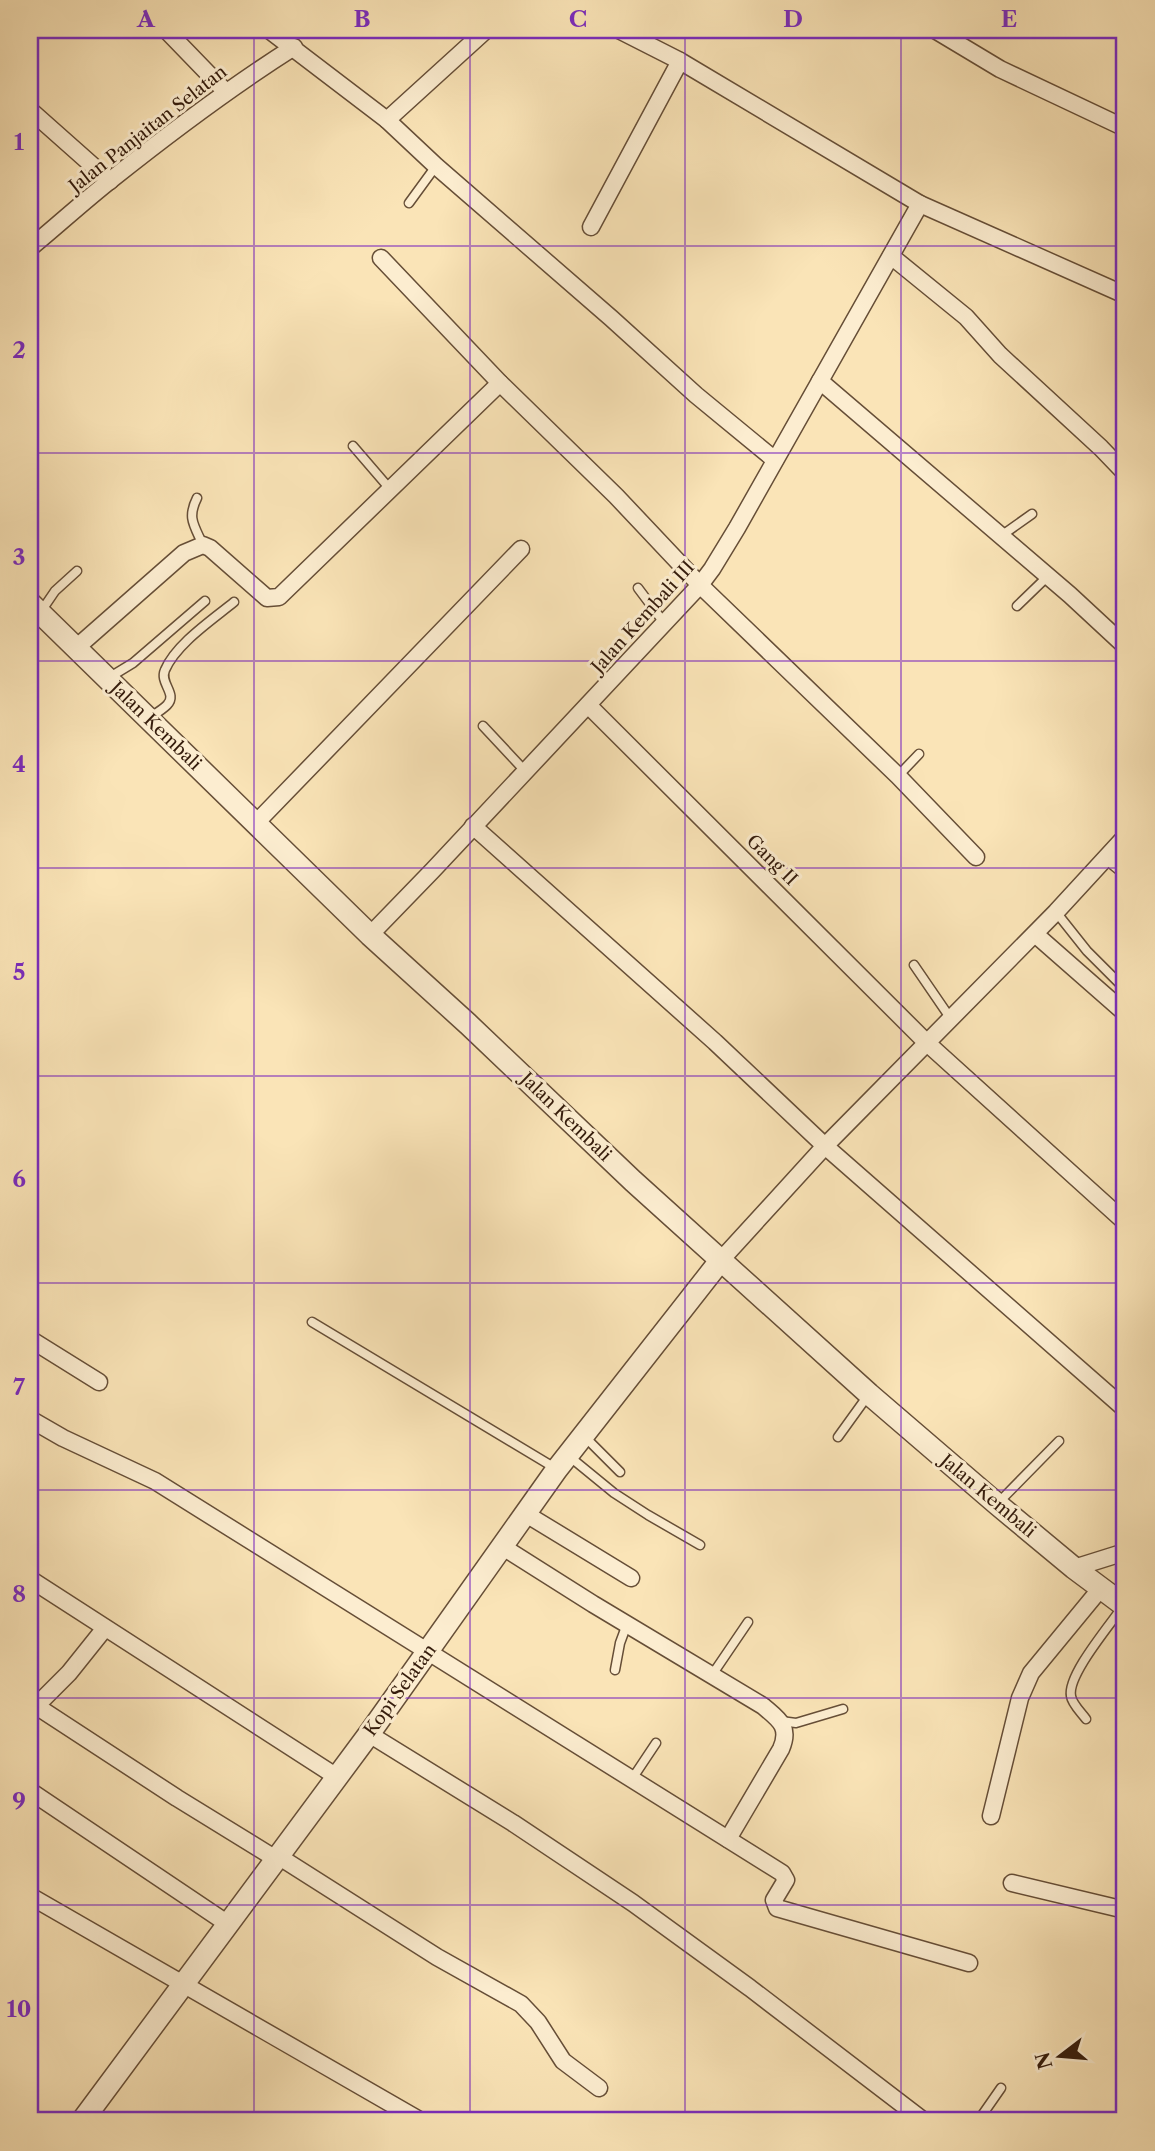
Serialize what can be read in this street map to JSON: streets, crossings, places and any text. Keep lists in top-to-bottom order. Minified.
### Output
{"streets":{"street":["Jalan Panjaitan Selatan","Jalan Kembali III","Jalan Kembali","Gang II","Kopi Selatan"]},"crossings":[["Jalan Kembali III","Jalan Kembali"],["Jalan Kembali III","Gang II"],["Jalan Kembali","Kopi Selatan"]],"north":"left","grid":{"columns":["A","B","C","D","E"],"rows":["1","2","3","4","5","6","7","8","9","10"]}}
